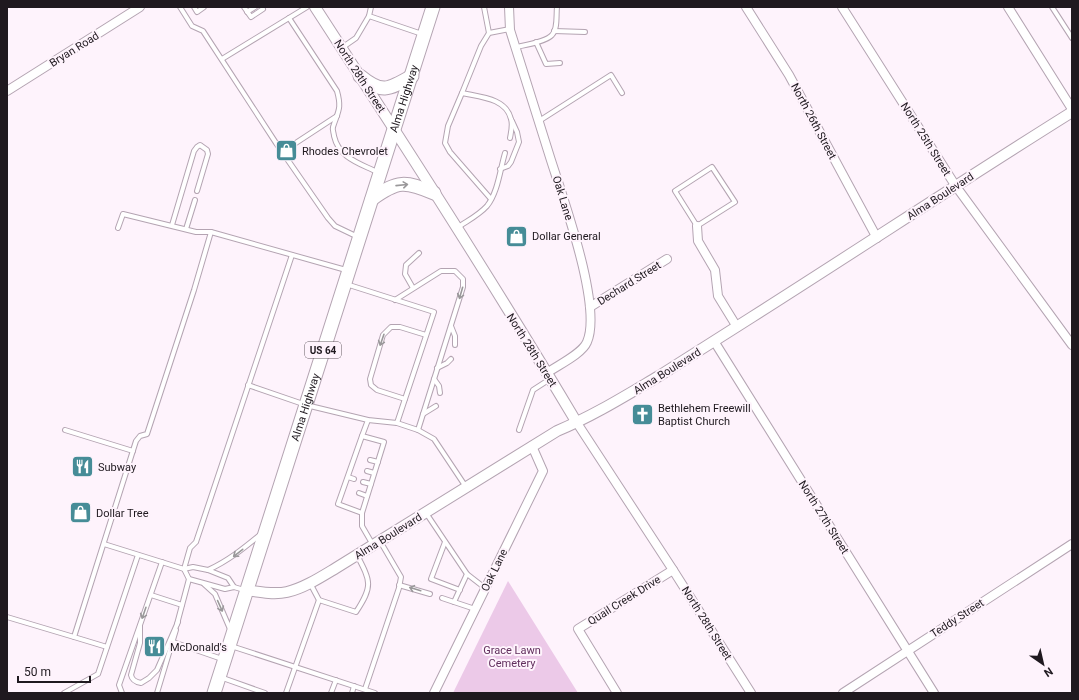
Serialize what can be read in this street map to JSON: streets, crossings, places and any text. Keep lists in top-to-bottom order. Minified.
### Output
{"streets":{"main road":["Alma Highway","US 64"],"street":["Bryan Road","North 28th Street","North 26th Street","North 25th Street","Alma Boulevard","Oak Lane","Dechard Street","North 27th Street","Quail Creek Drive","Teddy Street"]},"crossings":[["North 28th Street","Alma Highway"],["North 28th Street","Alma Boulevard"],["North 28th Street","Oak Lane"],["North 28th Street","Quail Creek Drive"],["Alma Highway","Alma Boulevard"],["North 26th Street","Alma Boulevard"],["North 25th Street","Alma Boulevard"],["Alma Boulevard","Oak Lane"],["Alma Boulevard","North 27th Street"],["Oak Lane","Dechard Street"],["North 27th Street","Teddy Street"]],"parks":["Grace Lawn Cemetery"],"places":{"shop":["Rhodes Chevrolet","Dollar General","Dollar Tree"],"church":["Bethlehem Freewill Baptist Church"],"restaurant":["Subway","McDonald's"]},"scale_bar":"50 m","north":"bottom right"}
